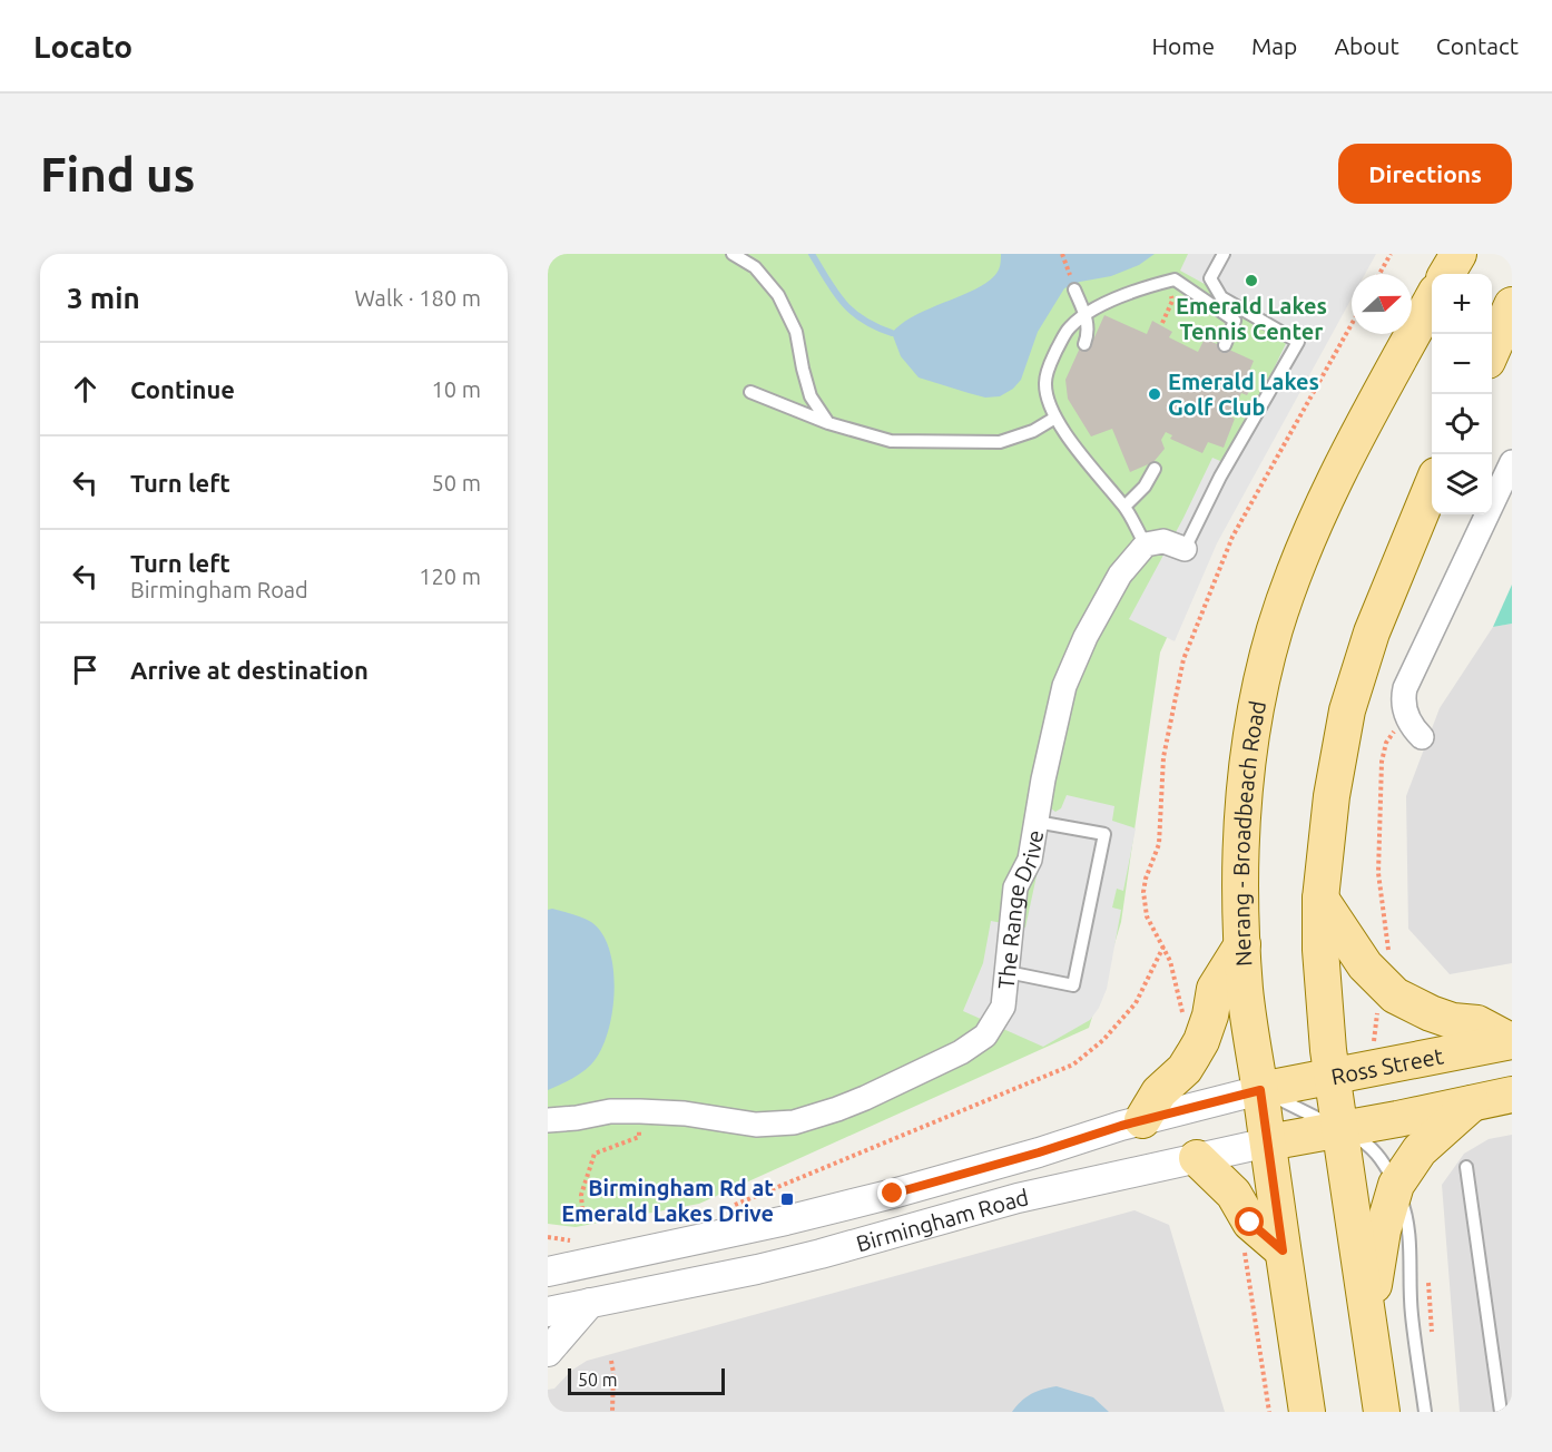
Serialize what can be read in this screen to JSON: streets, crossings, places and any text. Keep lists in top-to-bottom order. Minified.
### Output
{"streets":{"main road":["Nerang - Broadbeach Road","Ross Street","Birmingham Road"],"street":["The Range Drive"]},"crossings":[["Nerang - Broadbeach Road","Ross Street"],["Nerang - Broadbeach Road","Birmingham Road"],["Ross Street","Birmingham Road"]],"places":{"other":["Emerald Lakes Tennis Center","Emerald Lakes Golf Club"],"transit":["Birmingham Rd at Emerald Lakes Drive"]},"scale_bar":"50 m","north":"right","page":{"header":"Locato","nav":["Home","Map","About","Contact"],"buttons":"Directions","title":"Find us","heading":["3 min","Walk · 180 m"],"map_buttons":["+","−"],"list":[["Continue","10 m"],["Turn left","50 m"],["Turn left","Birmingham Road","120 m"],"Arrive at destination"],"scale":"50 m"}}
